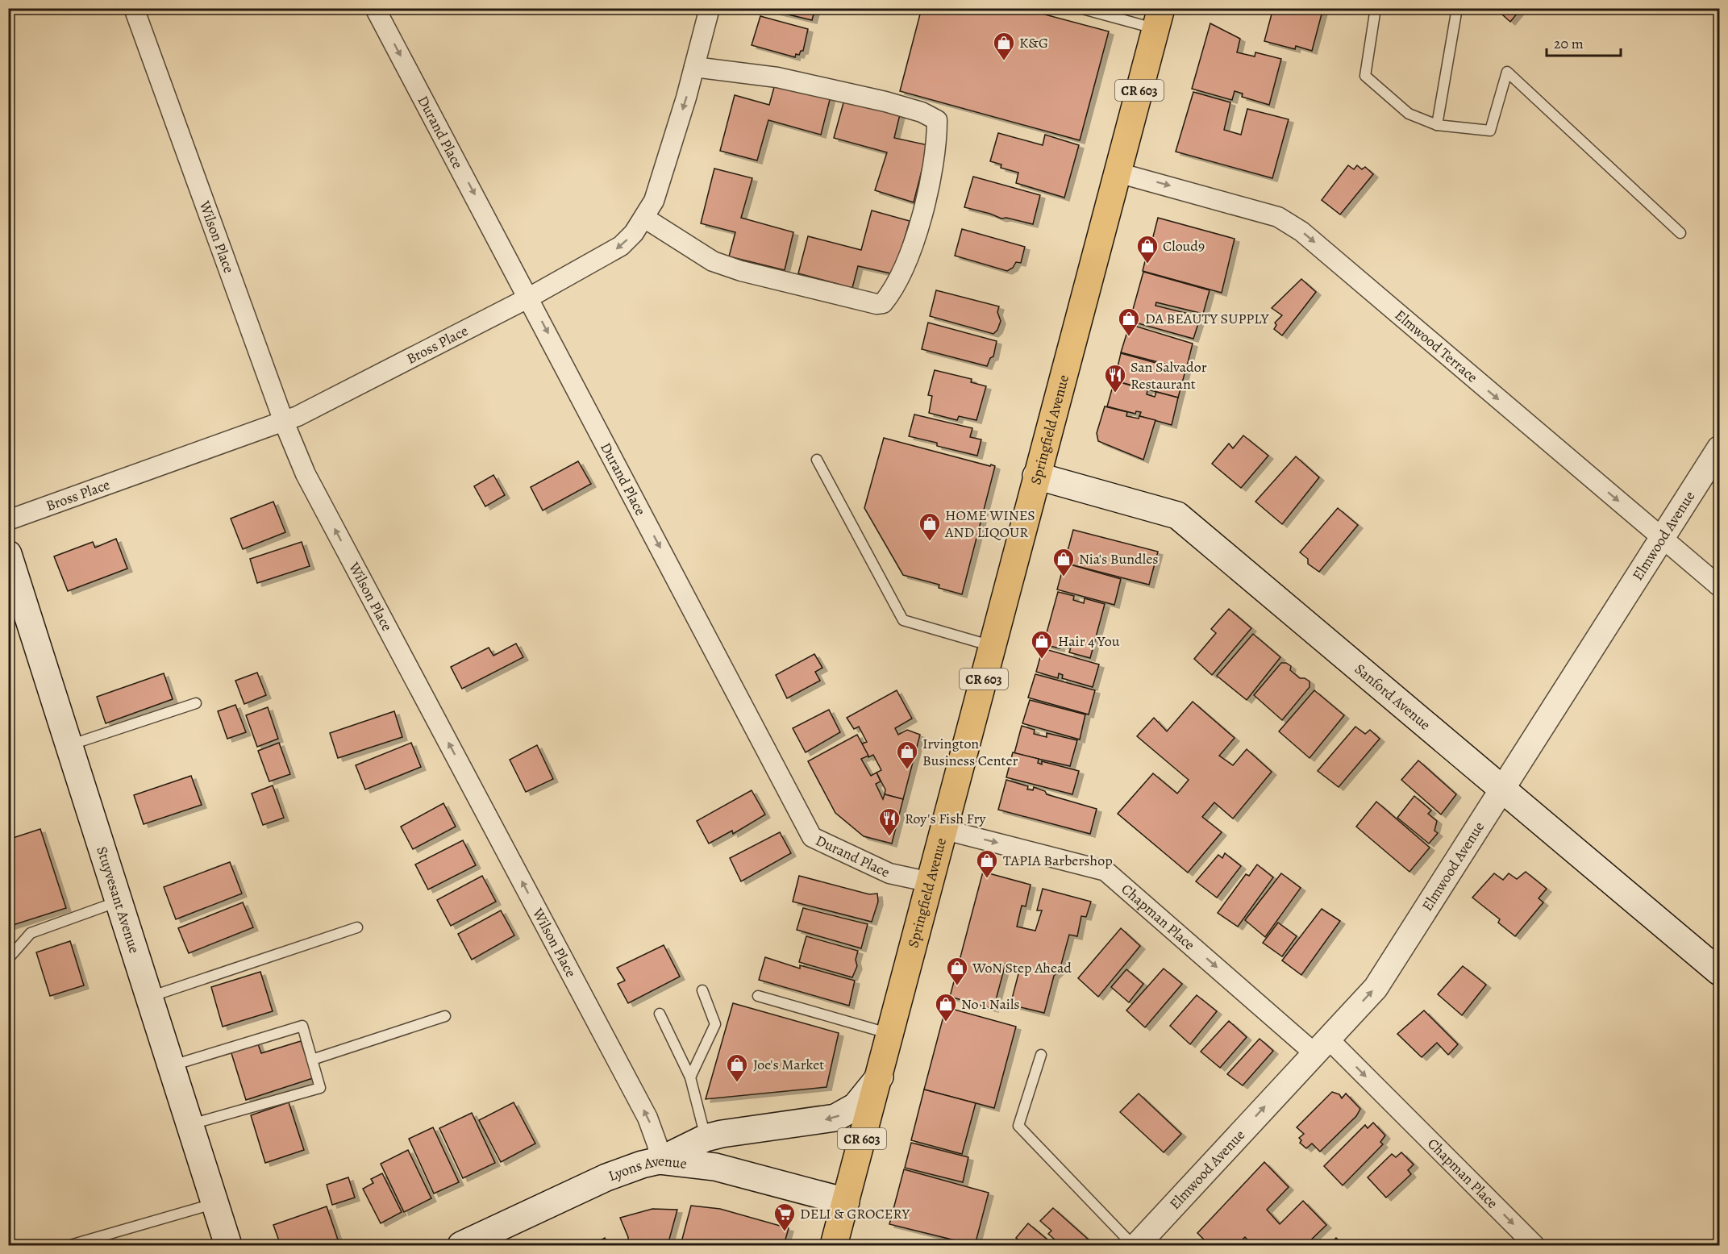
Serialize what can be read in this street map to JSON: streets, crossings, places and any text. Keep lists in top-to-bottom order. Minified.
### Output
{"streets":{"main road":["CR 603","Springfield Avenue","Sanford Avenue","Stuyvesant Avenue","Lyons Avenue"],"street":["Durand Place","Wilson Place","Bross Place","Elmwood Terrace","Elmwood Avenue","Chapman Place"]},"crossings":[["Durand Place","Bross Place"],["Durand Place","Springfield Avenue"],["Wilson Place","Bross Place"],["Wilson Place","Lyons Avenue"],["Elmwood Terrace","Springfield Avenue"],["Elmwood Terrace","Elmwood Avenue"],["Springfield Avenue","Sanford Avenue"],["Springfield Avenue","Chapman Place"],["Springfield Avenue","Lyons Avenue"],["Elmwood Avenue","Sanford Avenue"],["Elmwood Avenue","Chapman Place"]],"one_way":["Durand Place","Wilson Place","Elmwood Terrace","Elmwood Avenue","Chapman Place"],"places":{"shop":["K&G","Cloud9","DA BEAUTY SUPPLY","HOME WINES AND LIQOUR","Nia's Bundles","Hair 4 You","Irvington Business Center","TAPIA Barbershop","WoN Step Ahead","No 1 Nails","Joe's Market"],"restaurant":["San Salvador Restaurant","Roy's Fish Fry"],"supermarket":["DELI & GROCERY"]},"scale_bar":"20 m"}
